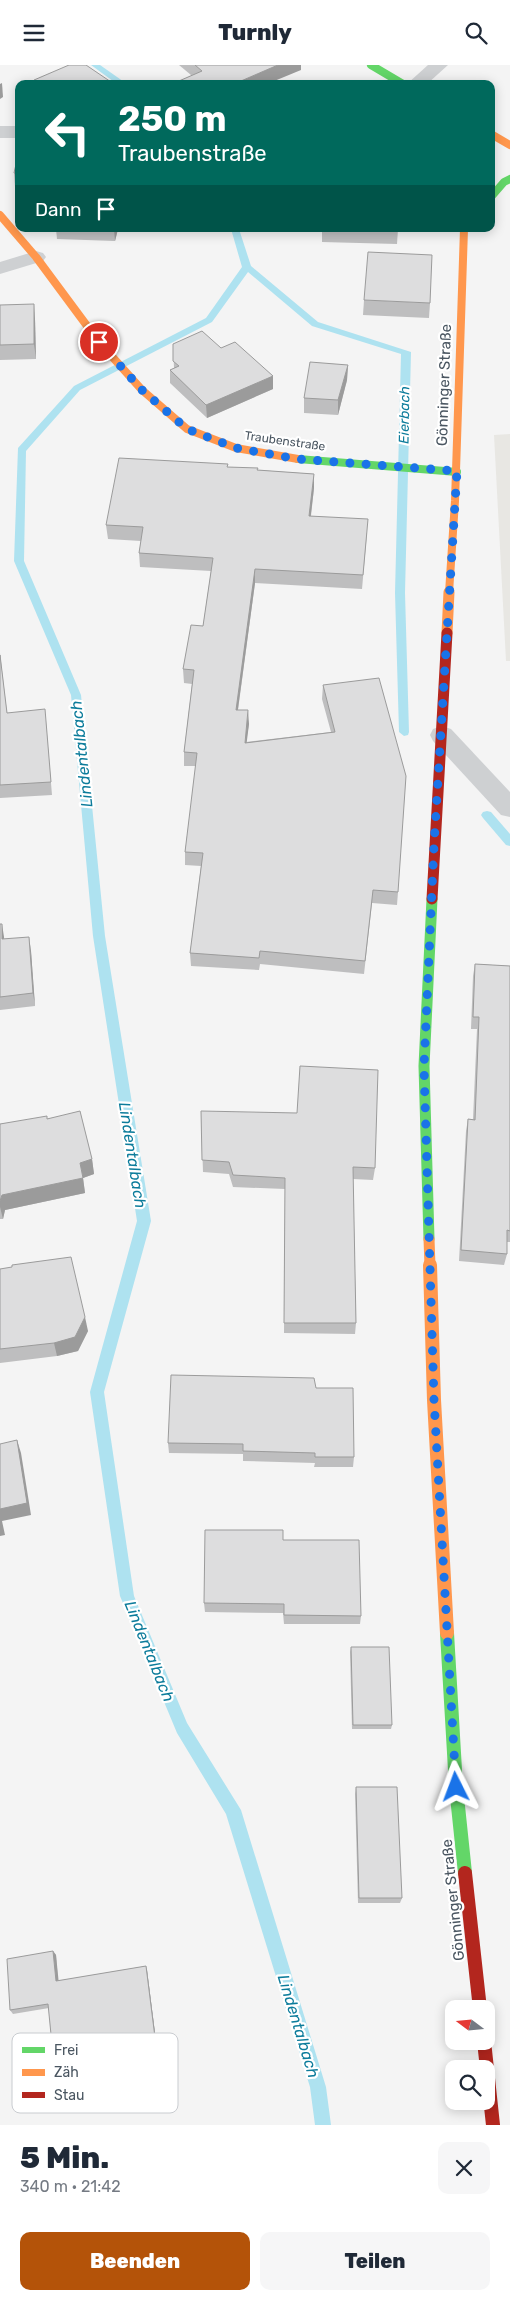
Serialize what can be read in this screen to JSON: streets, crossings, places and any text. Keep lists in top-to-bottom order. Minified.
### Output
{"streets":{"street":["Gönninger Straße","Traubenstraße"]},"crossings":[["Gönninger Straße","Traubenstraße"]],"water":["Eierbach","Lindentalbach"],"legend":["Frei","Zäh","Stau"],"north":"left","page":{"header":"Turnly","turn":["250 m","Traubenstraße"],"then":"Dann","heading":["5 Min.","340 m · 21:42"],"buttons":["Beenden","Teilen"]}}
